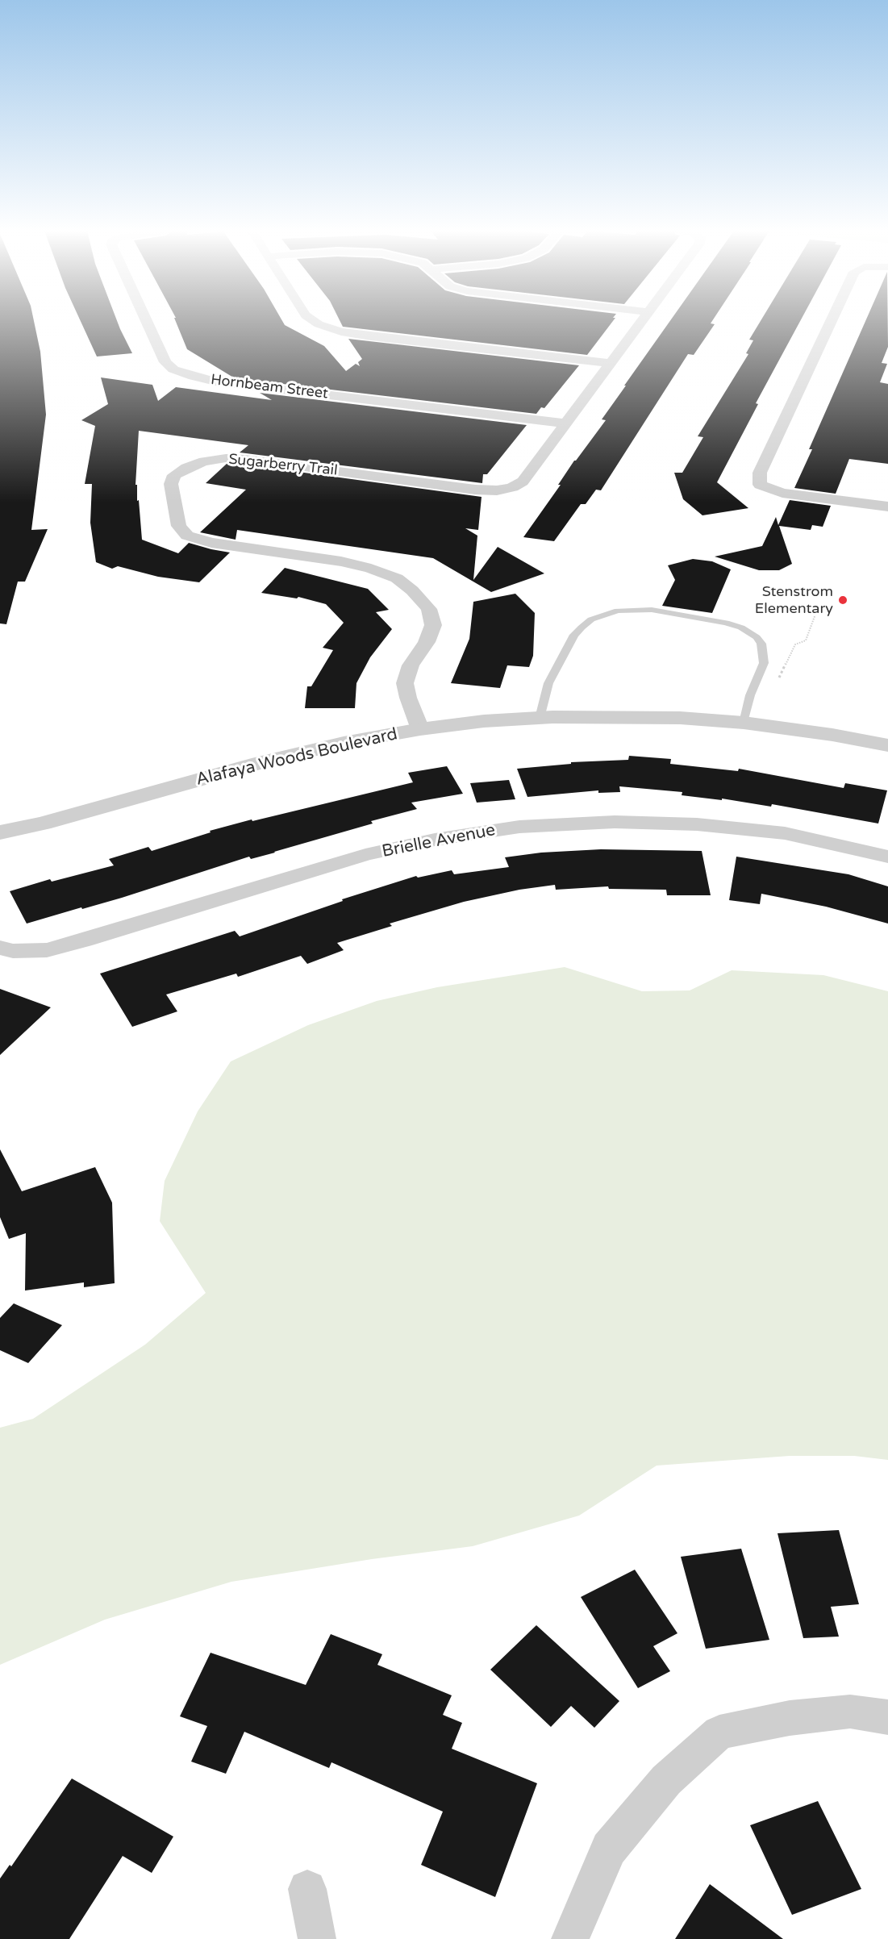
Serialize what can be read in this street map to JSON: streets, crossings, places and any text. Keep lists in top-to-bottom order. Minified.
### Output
{"streets":{"street":["Hornbeam Street","Sugarberry Trail","Alafaya Woods Boulevard","Brielle Avenue"]},"crossings":[["Hornbeam Street","Sugarberry Trail"],["Sugarberry Trail","Alafaya Woods Boulevard"]],"places":["Stenstrom Elementary"]}
